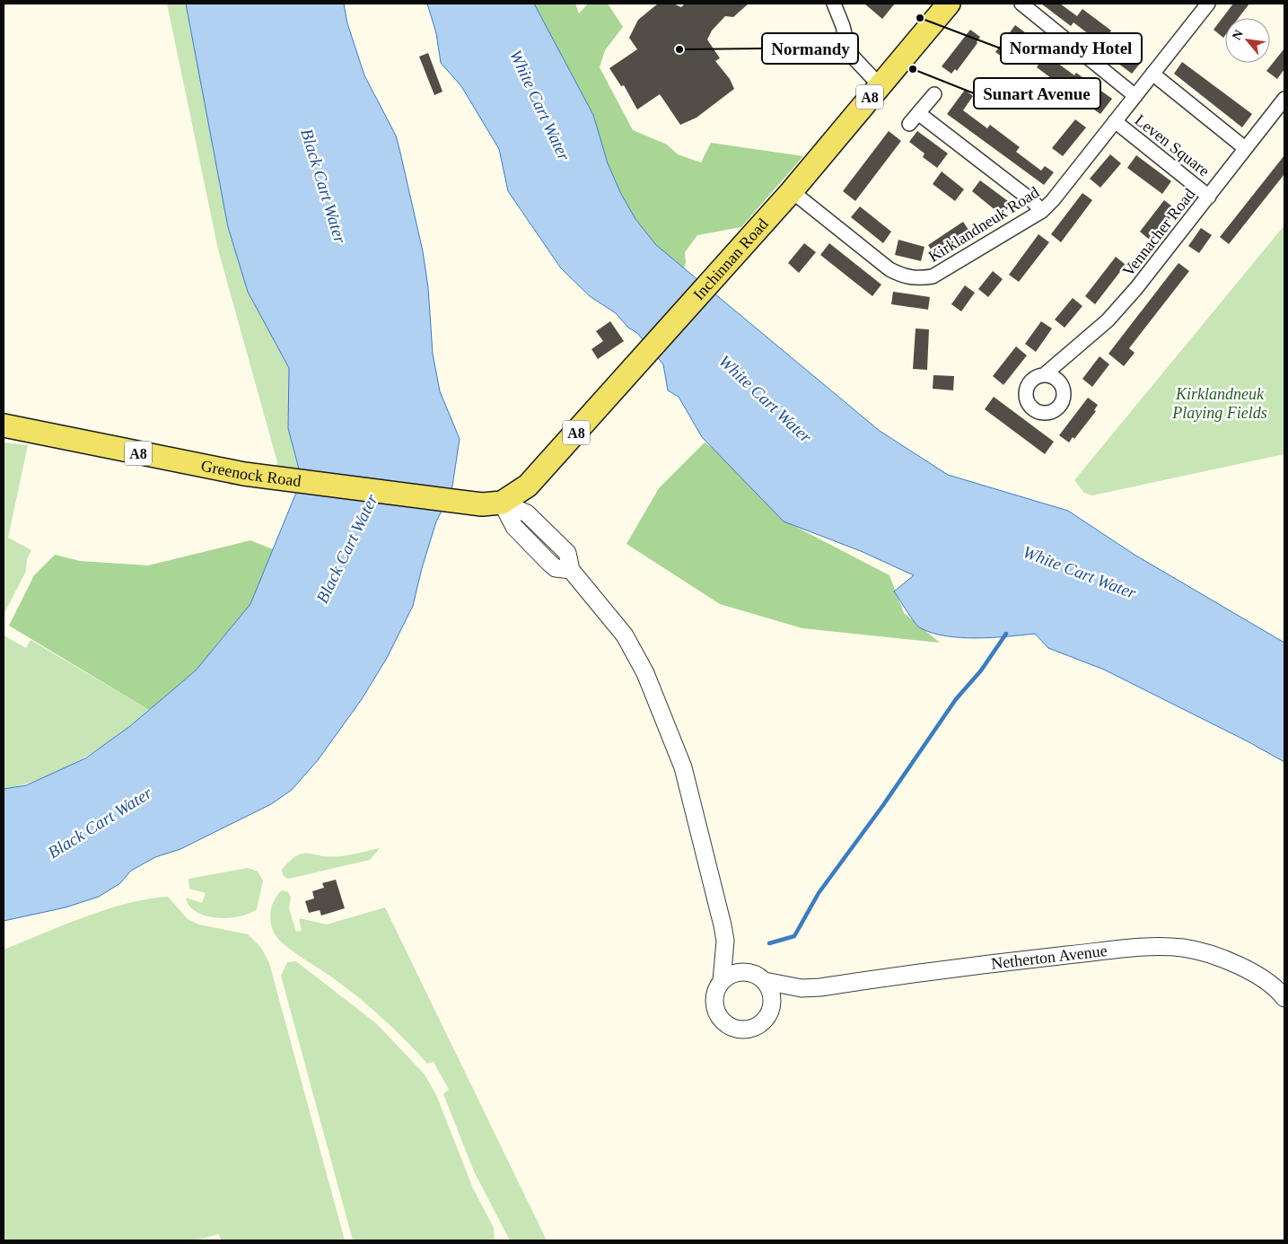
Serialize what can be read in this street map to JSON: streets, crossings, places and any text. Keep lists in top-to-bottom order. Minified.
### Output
{"streets":{"main road":["A8","Inchinnan Road","Greenock Road"],"street":["Leven Square","Kirklandneuk Road","Vennacher Road","Netherton Avenue"]},"crossings":[["Leven Square","Kirklandneuk Road"],["Leven Square","Vennacher Road"],["Kirklandneuk Road","Inchinnan Road"],["Inchinnan Road","Greenock Road"]],"water":["White Cart Water","Black Cart Water"],"parks":["Kirklandneuk Playing Fields"],"places":["Normandy Hotel","Normandy","Sunart Avenue"],"north":"top left"}
